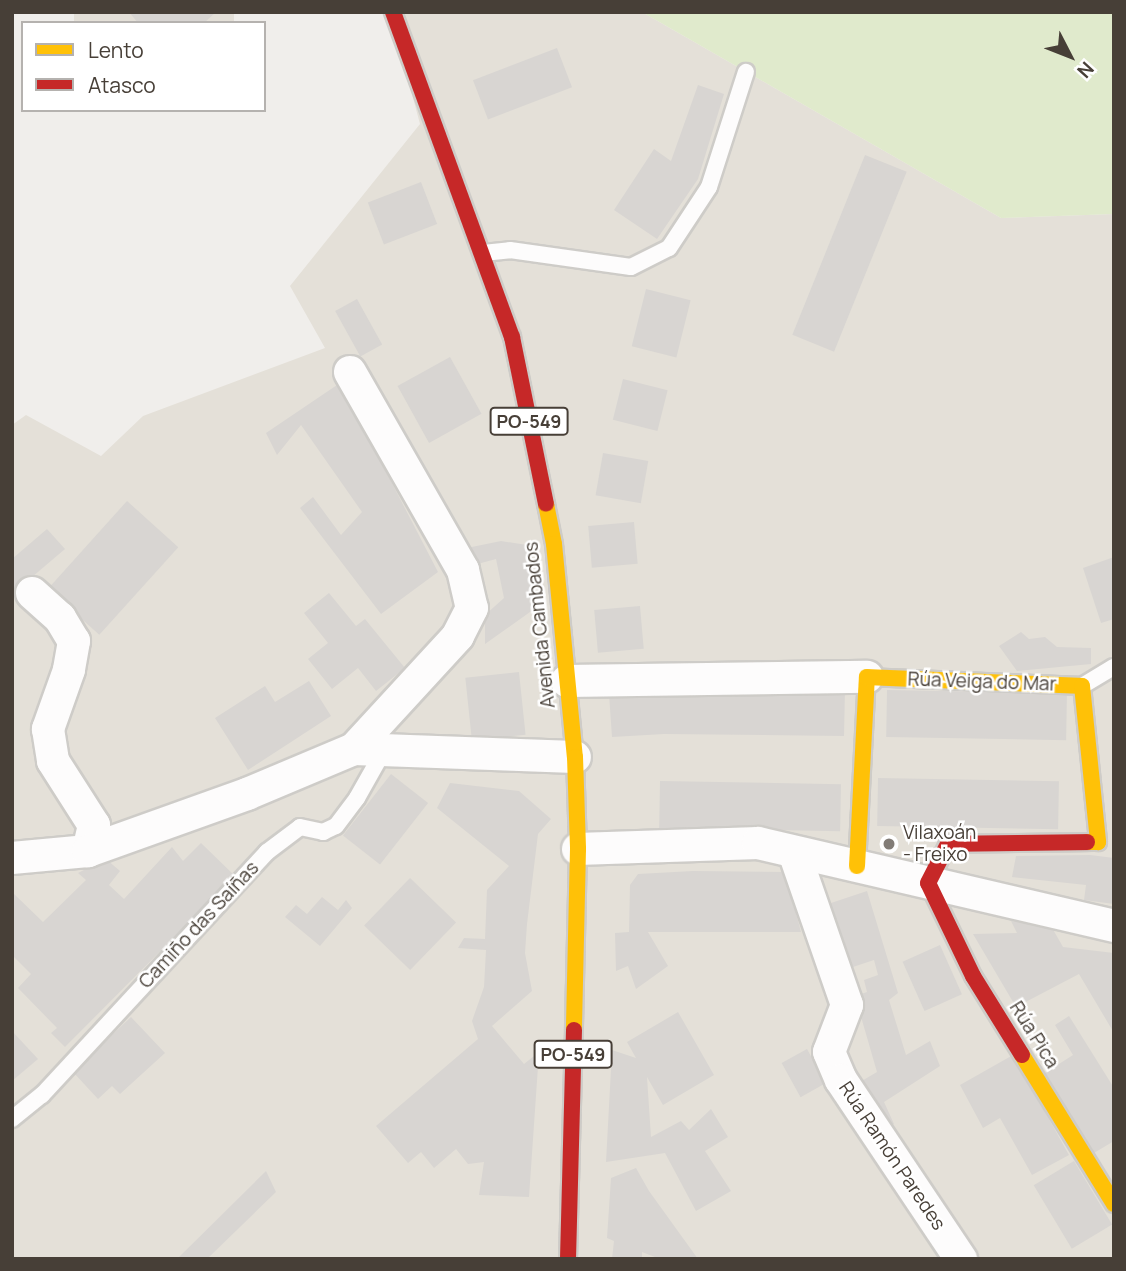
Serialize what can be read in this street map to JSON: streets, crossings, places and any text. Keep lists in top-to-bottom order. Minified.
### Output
{"streets":{"main road":["PO-549","Avenida Cambados","Rúa Veiga do Mar","Rúa Pica"],"street":["Camiño das Saíñas","Rúa Ramón Paredes"]},"crossings":[["Avenida Cambados","Rúa Veiga do Mar"],["Avenida Cambados","Camiño das Saíñas"],["Rúa Veiga do Mar","Rúa Pica"]],"places":["Vilaxoán - Freixo"],"legend":["Lento","Atasco"],"north":"bottom right"}
